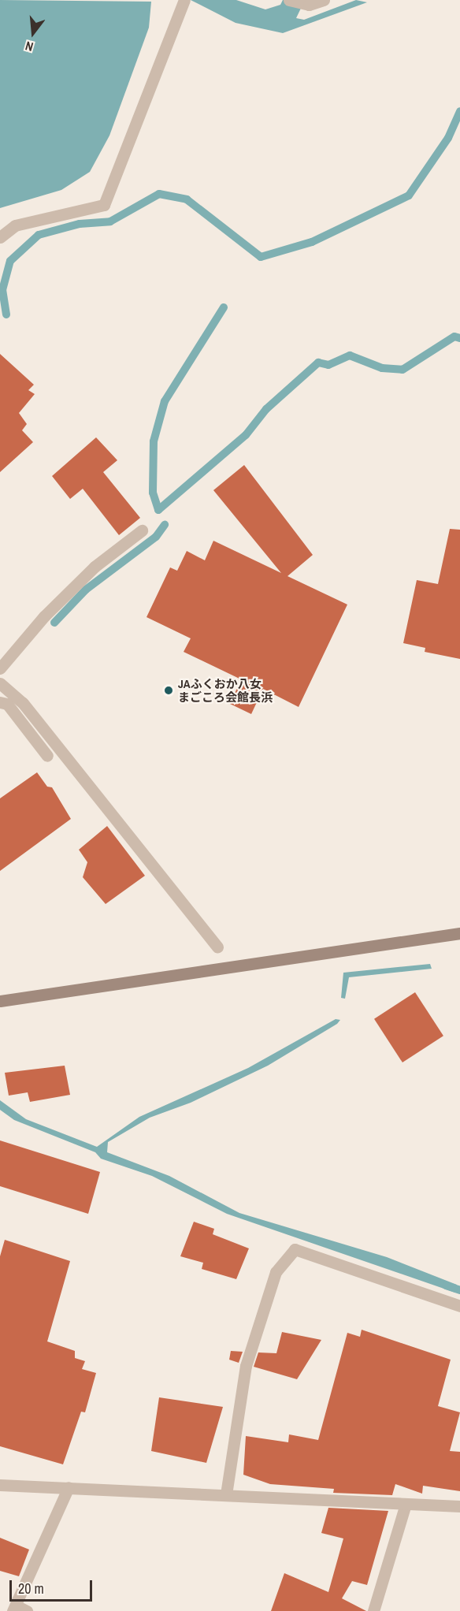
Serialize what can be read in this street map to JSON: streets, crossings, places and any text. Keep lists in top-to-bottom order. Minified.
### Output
{"places":["JAふくおか八女 まごころ会館長浜"],"scale_bar":"20 m","north":"bottom"}
